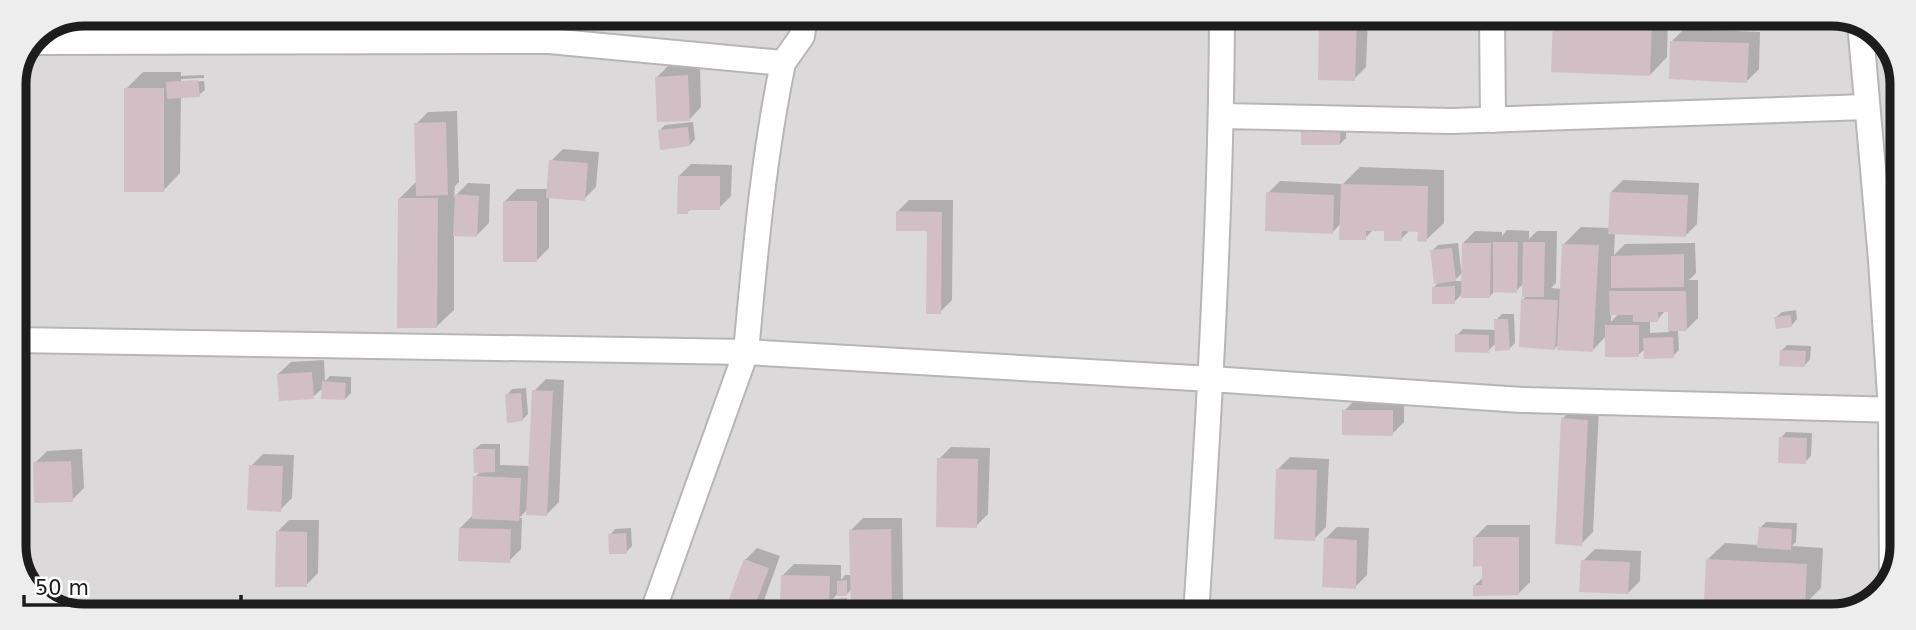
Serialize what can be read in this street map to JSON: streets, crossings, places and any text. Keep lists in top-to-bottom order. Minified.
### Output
{"scale_bar":"50 m"}
